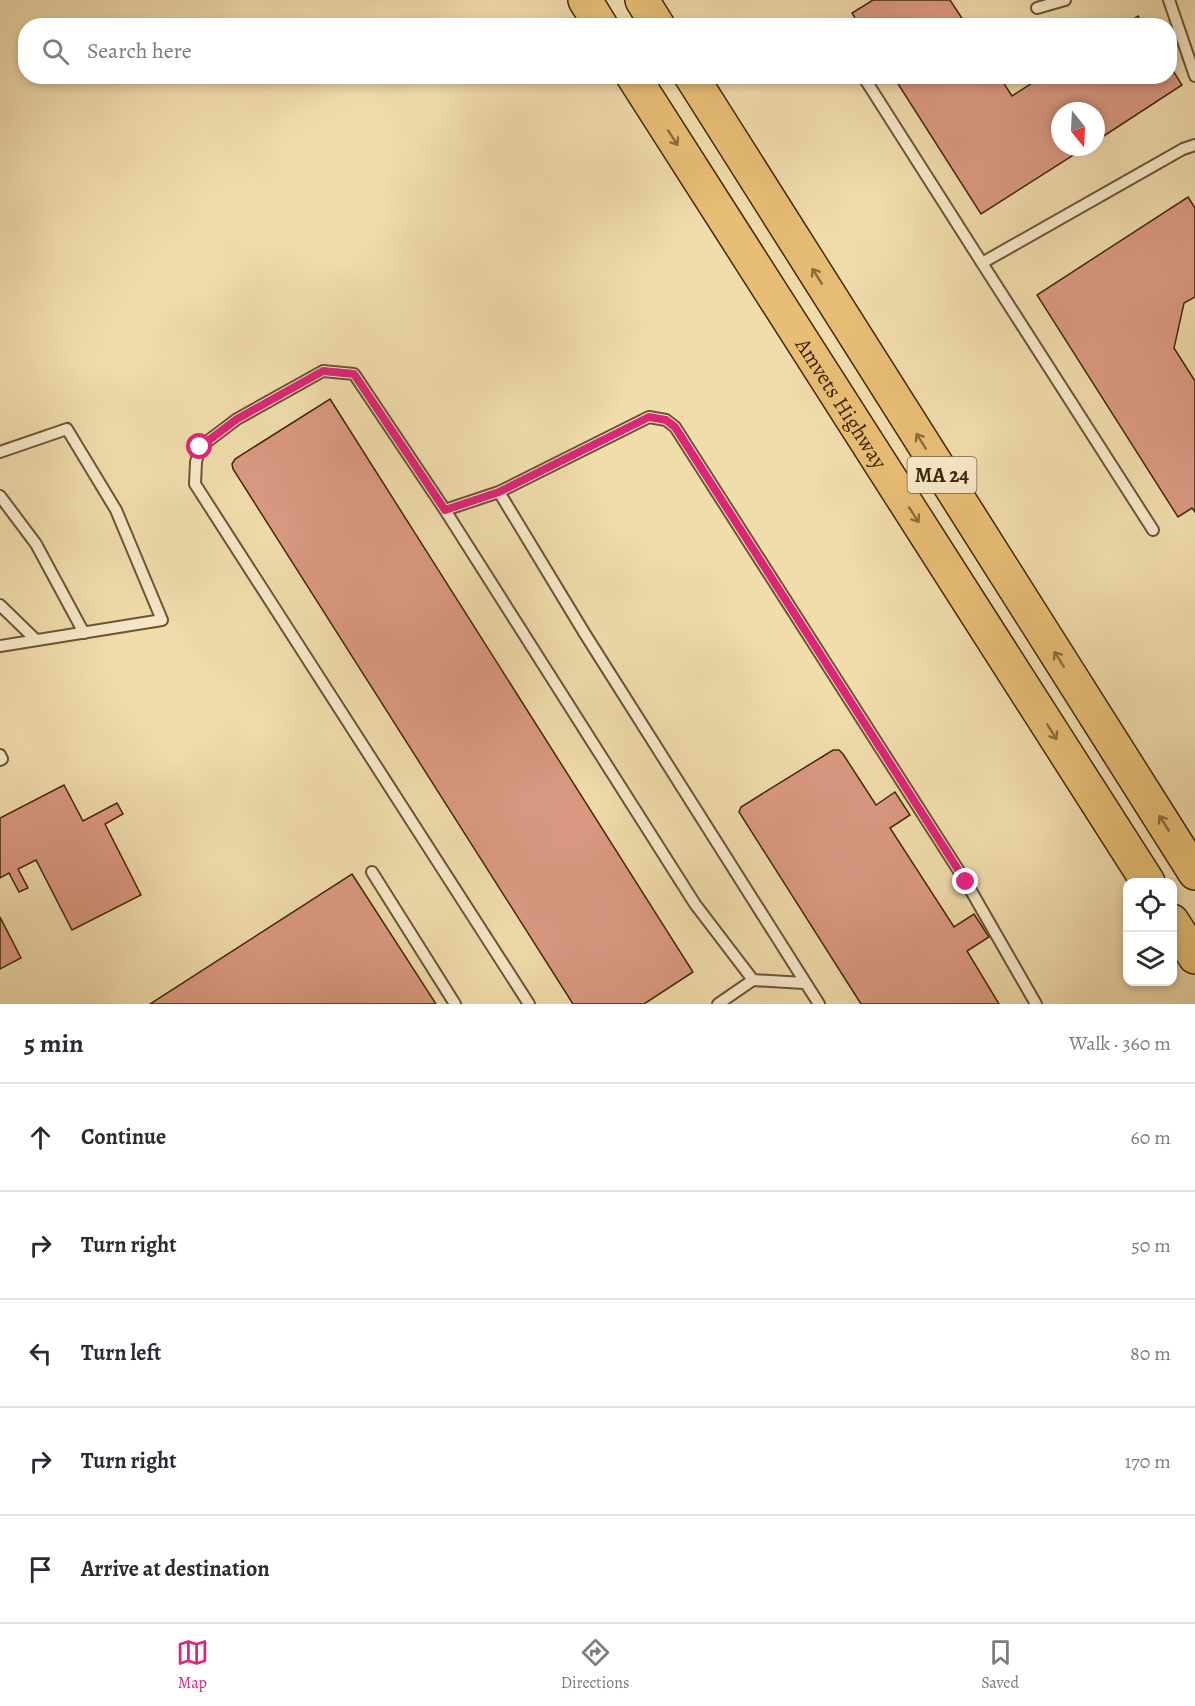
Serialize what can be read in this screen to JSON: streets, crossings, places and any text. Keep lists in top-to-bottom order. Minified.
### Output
{"streets":{"highway":["Amvets Highway","MA 24"]},"north":"bottom","page":{"search":"Search here","heading":["5 min","Walk · 360 m"],"list":[["Continue","60 m"],["Turn right","50 m"],["Turn left","80 m"],["Turn right","170 m"],"Arrive at destination"],"nav":["Map","Directions","Saved"]}}
